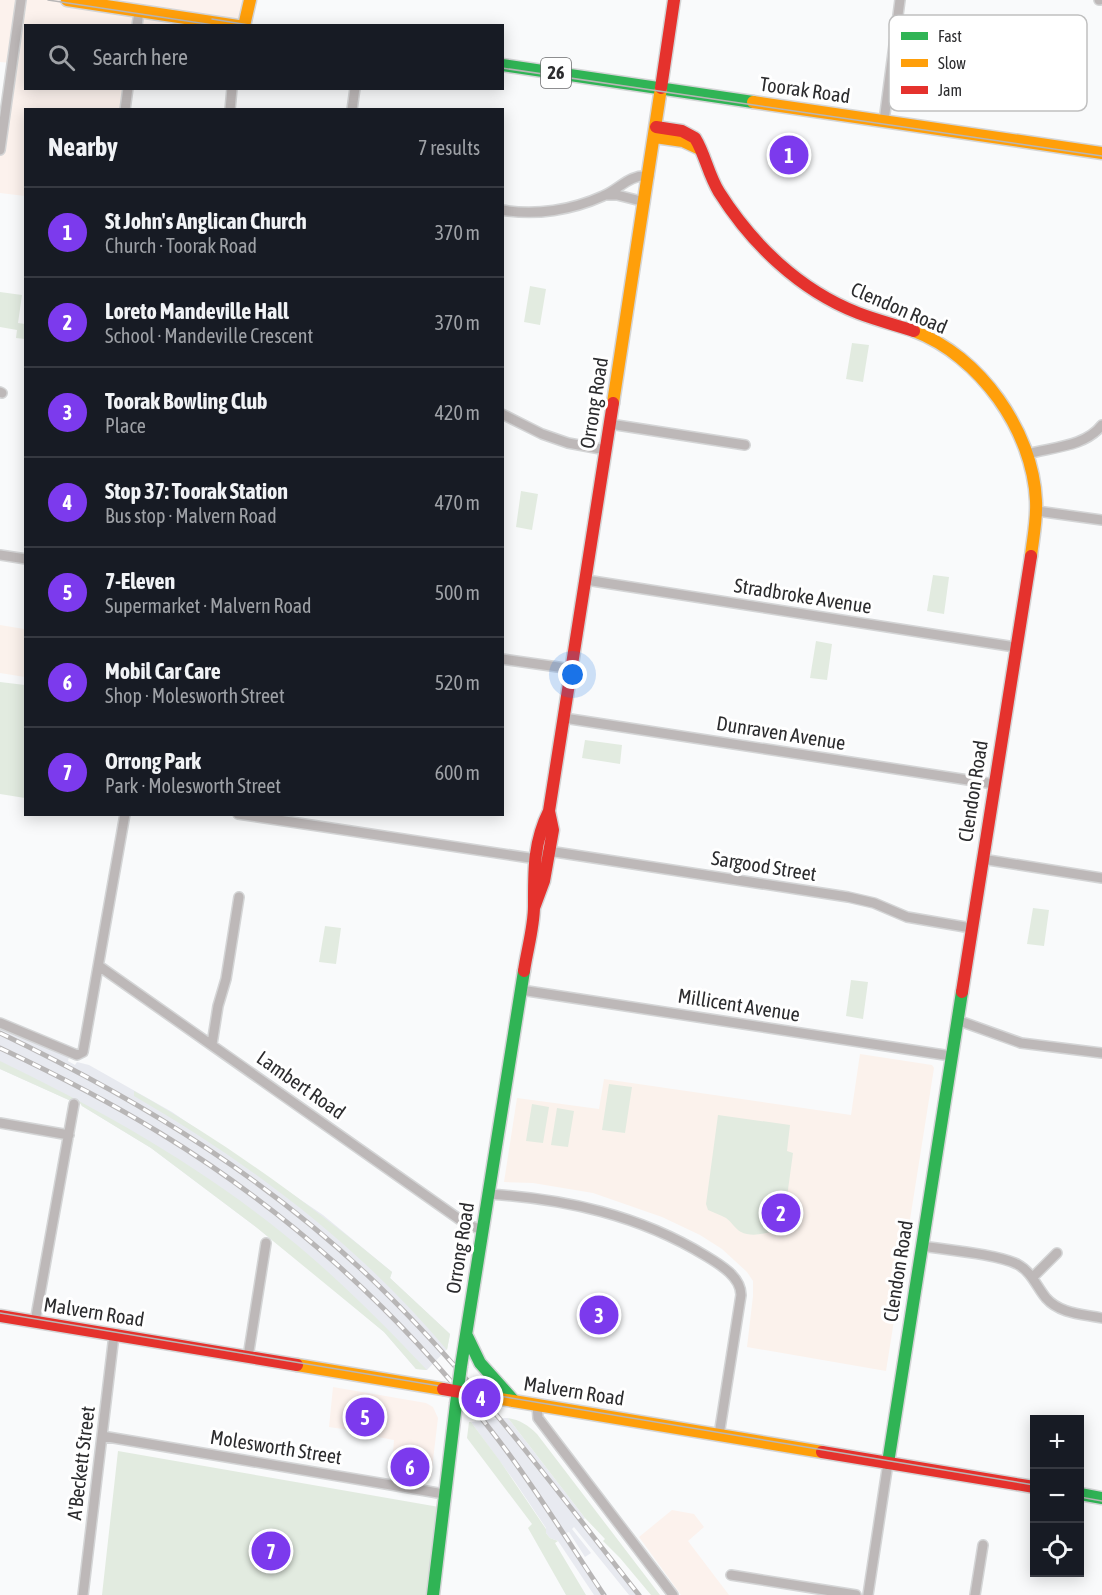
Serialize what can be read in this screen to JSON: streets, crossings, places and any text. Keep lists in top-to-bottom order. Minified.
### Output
{"streets":{"main road":["26","Toorak Road","Clendon Road","Orrong Road","Malvern Road"],"street":["Stradbroke Avenue","Dunraven Avenue","Sargood Street","Millicent Avenue","Lambert Road","Molesworth Street","A'Beckett Street"]},"crossings":[["Toorak Road","Orrong Road"],["Clendon Road","Orrong Road"],["Clendon Road","Stradbroke Avenue"],["Clendon Road","Dunraven Avenue"],["Clendon Road","Sargood Street"],["Clendon Road","Millicent Avenue"],["Clendon Road","Malvern Road"],["Orrong Road","Stradbroke Avenue"],["Orrong Road","Dunraven Avenue"],["Orrong Road","Sargood Street"],["Orrong Road","Millicent Avenue"],["Orrong Road","Lambert Road"],["Orrong Road","Malvern Road"],["Orrong Road","Molesworth Street"],["Malvern Road","A'Beckett Street"],["Molesworth Street","A'Beckett Street"]],"legend":["Fast","Slow","Jam"],"page":{"search":"Search here","heading":["Nearby","7 results"],"pins":["1","2","3","4","5","6","7"],"list":[{"mark":"1","name":"St John's Anglican Church","note":"Church · Toorak Road","value":"370 m"},{"mark":"2","name":"Loreto Mandeville Hall","note":"School · Mandeville Crescent","value":"370 m"},{"mark":"3","name":"Toorak Bowling Club","note":"Place","value":"420 m"},{"mark":"4","name":"Stop 37: Toorak Station","note":"Bus stop · Malvern Road","value":"470 m"},{"mark":"5","name":"7-Eleven","note":"Supermarket · Malvern Road","value":"500 m"},{"mark":"6","name":"Mobil Car Care","note":"Shop · Molesworth Street","value":"520 m"},{"mark":"7","name":"Orrong Park","note":"Park · Molesworth Street","value":"600 m"}],"map_buttons":["+","−"]}}
